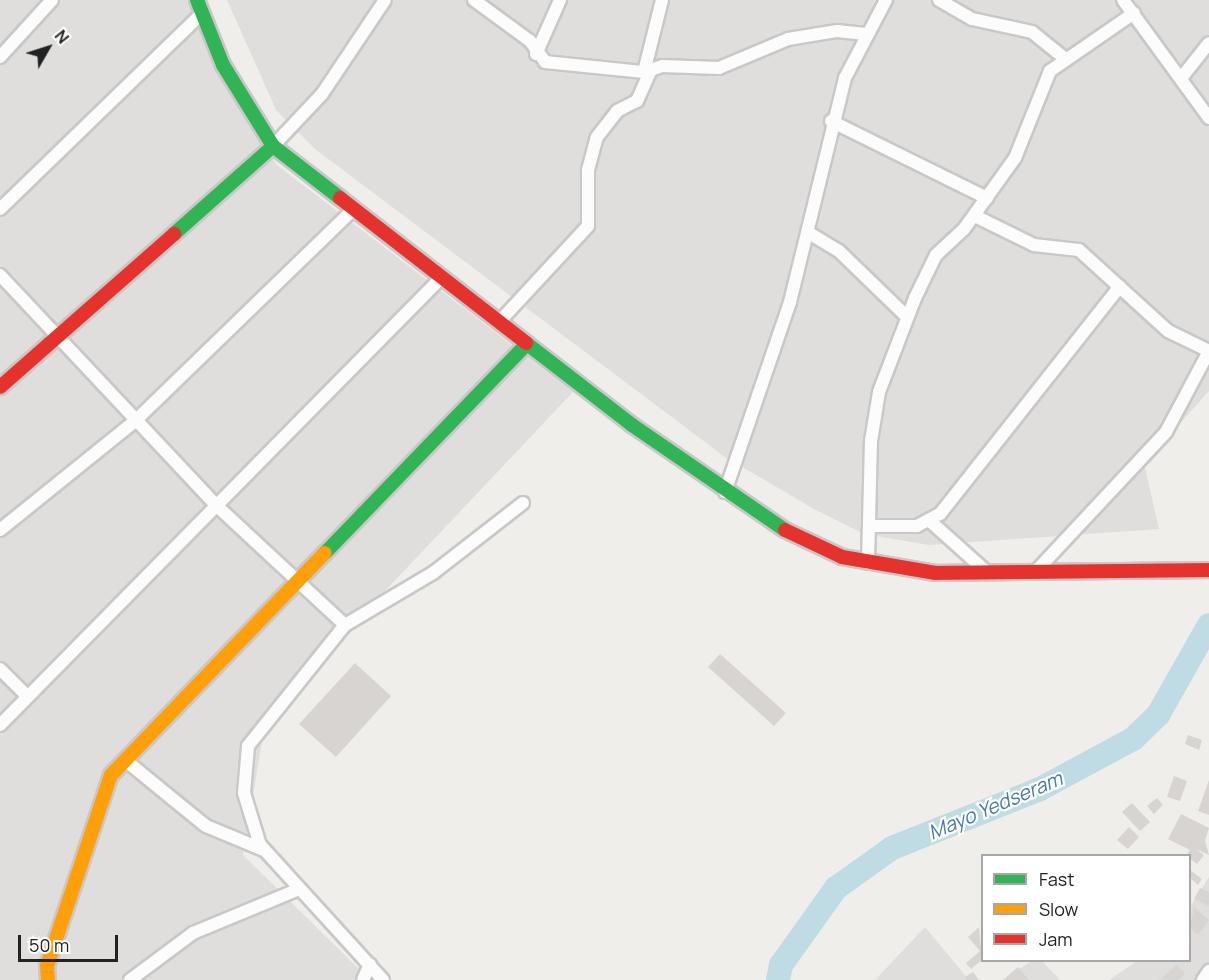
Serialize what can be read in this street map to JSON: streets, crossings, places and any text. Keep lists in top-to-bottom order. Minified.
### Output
{"water":["Mayo Yedseram"],"legend":["Fast","Slow","Jam"],"scale_bar":"50 m","north":"top right"}
